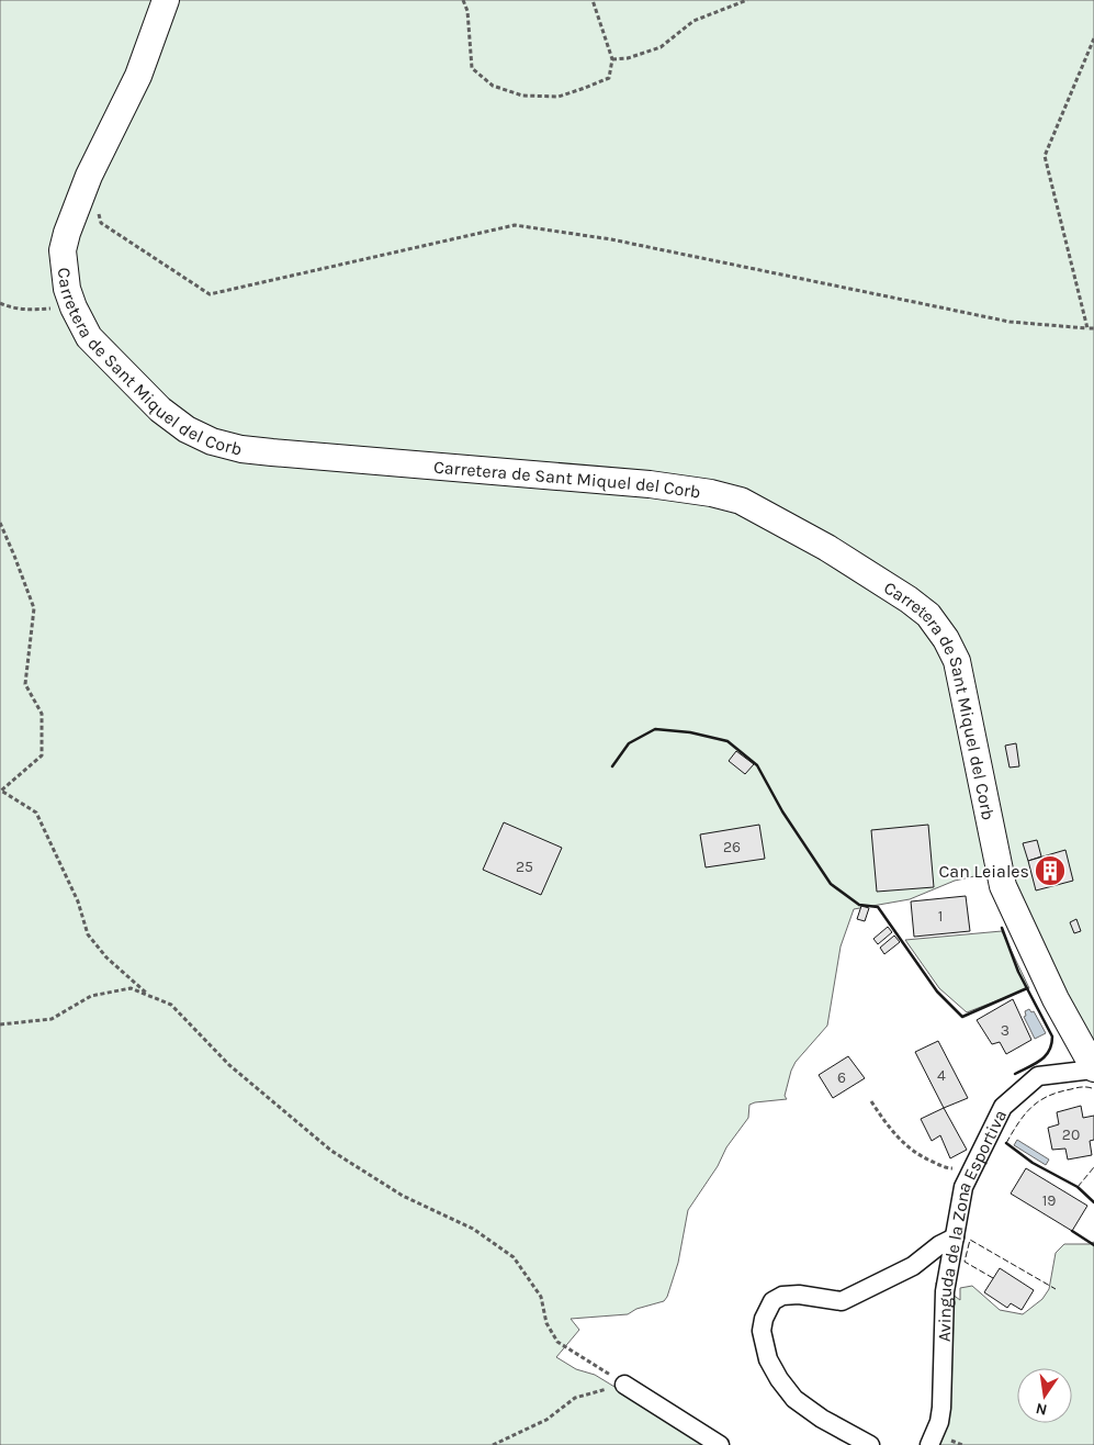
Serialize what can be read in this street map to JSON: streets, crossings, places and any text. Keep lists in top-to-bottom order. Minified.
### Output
{"streets":{"street":["Carretera de Sant Miquel del Corb","Avinguda de la Zona Esportiva"]},"crossings":[["Carretera de Sant Miquel del Corb","Avinguda de la Zona Esportiva"]],"places":{"building":["Can Leiales"]},"house_numbers":["26","25","1","3","4","6","20","19"],"north":"bottom"}
